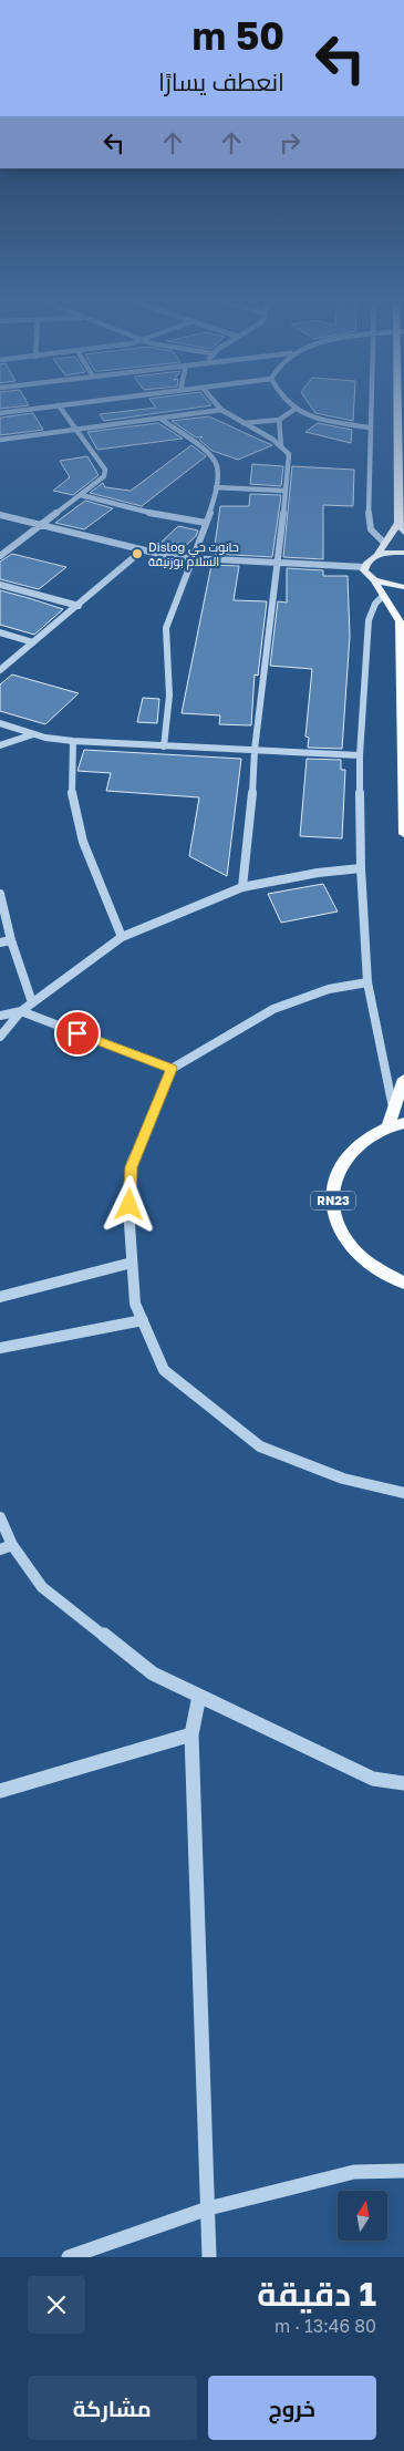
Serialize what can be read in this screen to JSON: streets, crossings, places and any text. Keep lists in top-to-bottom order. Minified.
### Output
{"streets":{"main road":["RN23"]},"places":["Dislog حانوت حي السلام بوزنيقة"],"north":"top","page":{"turn":["50 m","انعطف يسارًا"],"heading":["1 دقيقة","80 m · 13:46"],"buttons":["خروج","مشاركة"]}}
